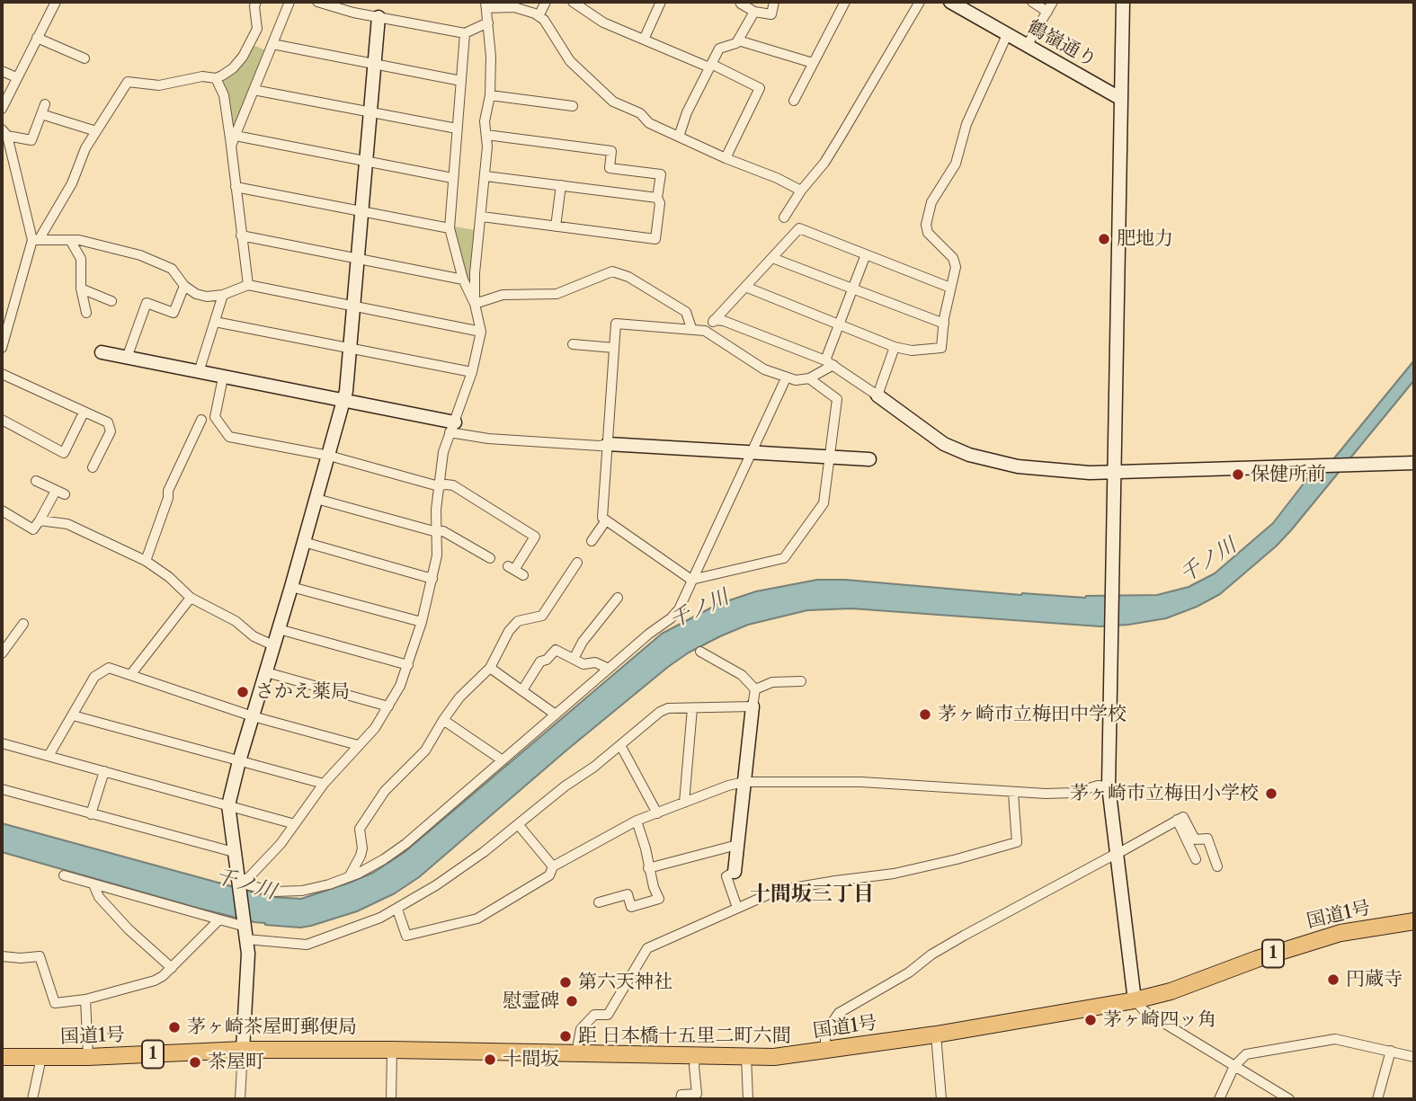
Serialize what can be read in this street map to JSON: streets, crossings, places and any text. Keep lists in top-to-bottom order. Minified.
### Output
{"streets":{"highway":["国道1号","1"],"street":["鶴嶺通り"]},"districts":["十間坂三丁目"],"water":["千ノ川"],"places":["肥地力","保健所前","さかえ薬局","茅ヶ崎市立梅田中学校","茅ヶ崎市立梅田小学校","円蔵寺","第六天神社","慰霊碑","茅ヶ崎四ッ角","茅ヶ崎茶屋町郵便局","距 日本橋十五里二町六間","十間坂","茶屋町"]}
